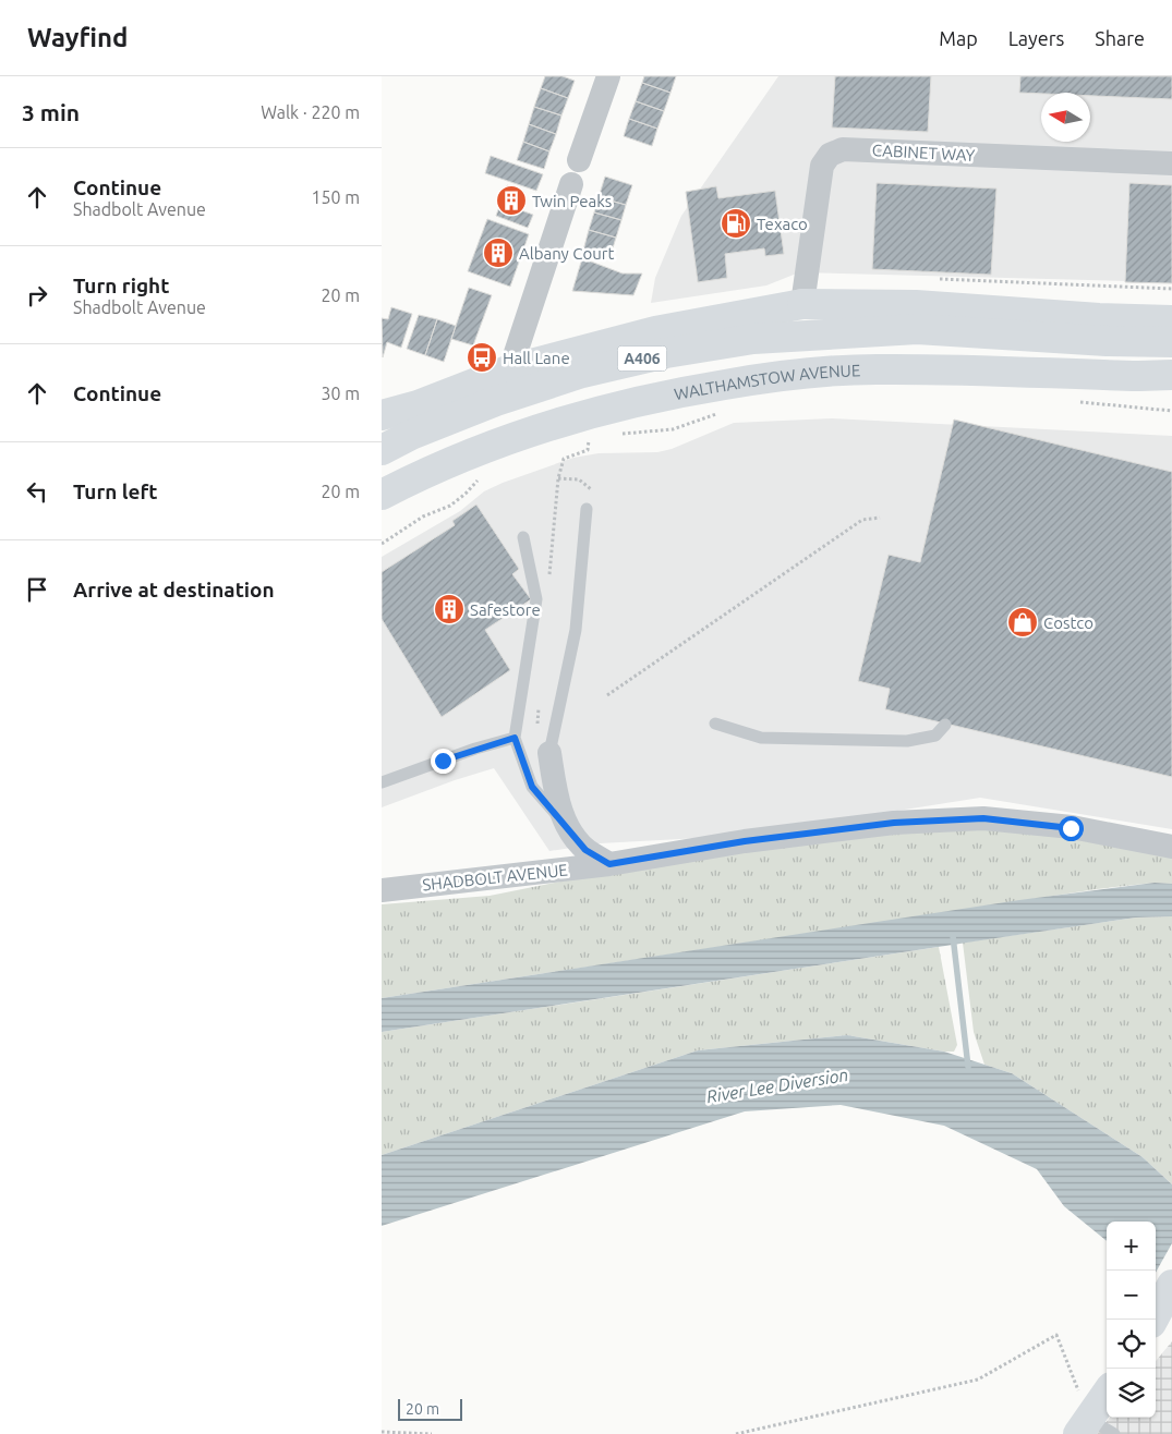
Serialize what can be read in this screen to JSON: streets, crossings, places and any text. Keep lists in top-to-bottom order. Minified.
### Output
{"streets":{"main road":["A406","WALTHAMSTOW AVENUE"],"street":["CABINET WAY","SHADBOLT AVENUE"]},"water":["River Lee Diversion"],"places":{"building":["Twin Peaks","Albany Court","Safestore"],"fuel station":["Texaco"],"bus stop":["Hall Lane"],"shop":["Costco"]},"scale_bar":"20 m","north":"left","page":{"header":"Wayfind","nav":["Map","Layers","Share"],"heading":["3 min","Walk · 220 m"],"list":[["Continue","Shadbolt Avenue","150 m"],["Turn right","Shadbolt Avenue","20 m"],["Continue","30 m"],["Turn left","20 m"],"Arrive at destination"],"map_buttons":["+","−"],"scale":"20 m"}}
